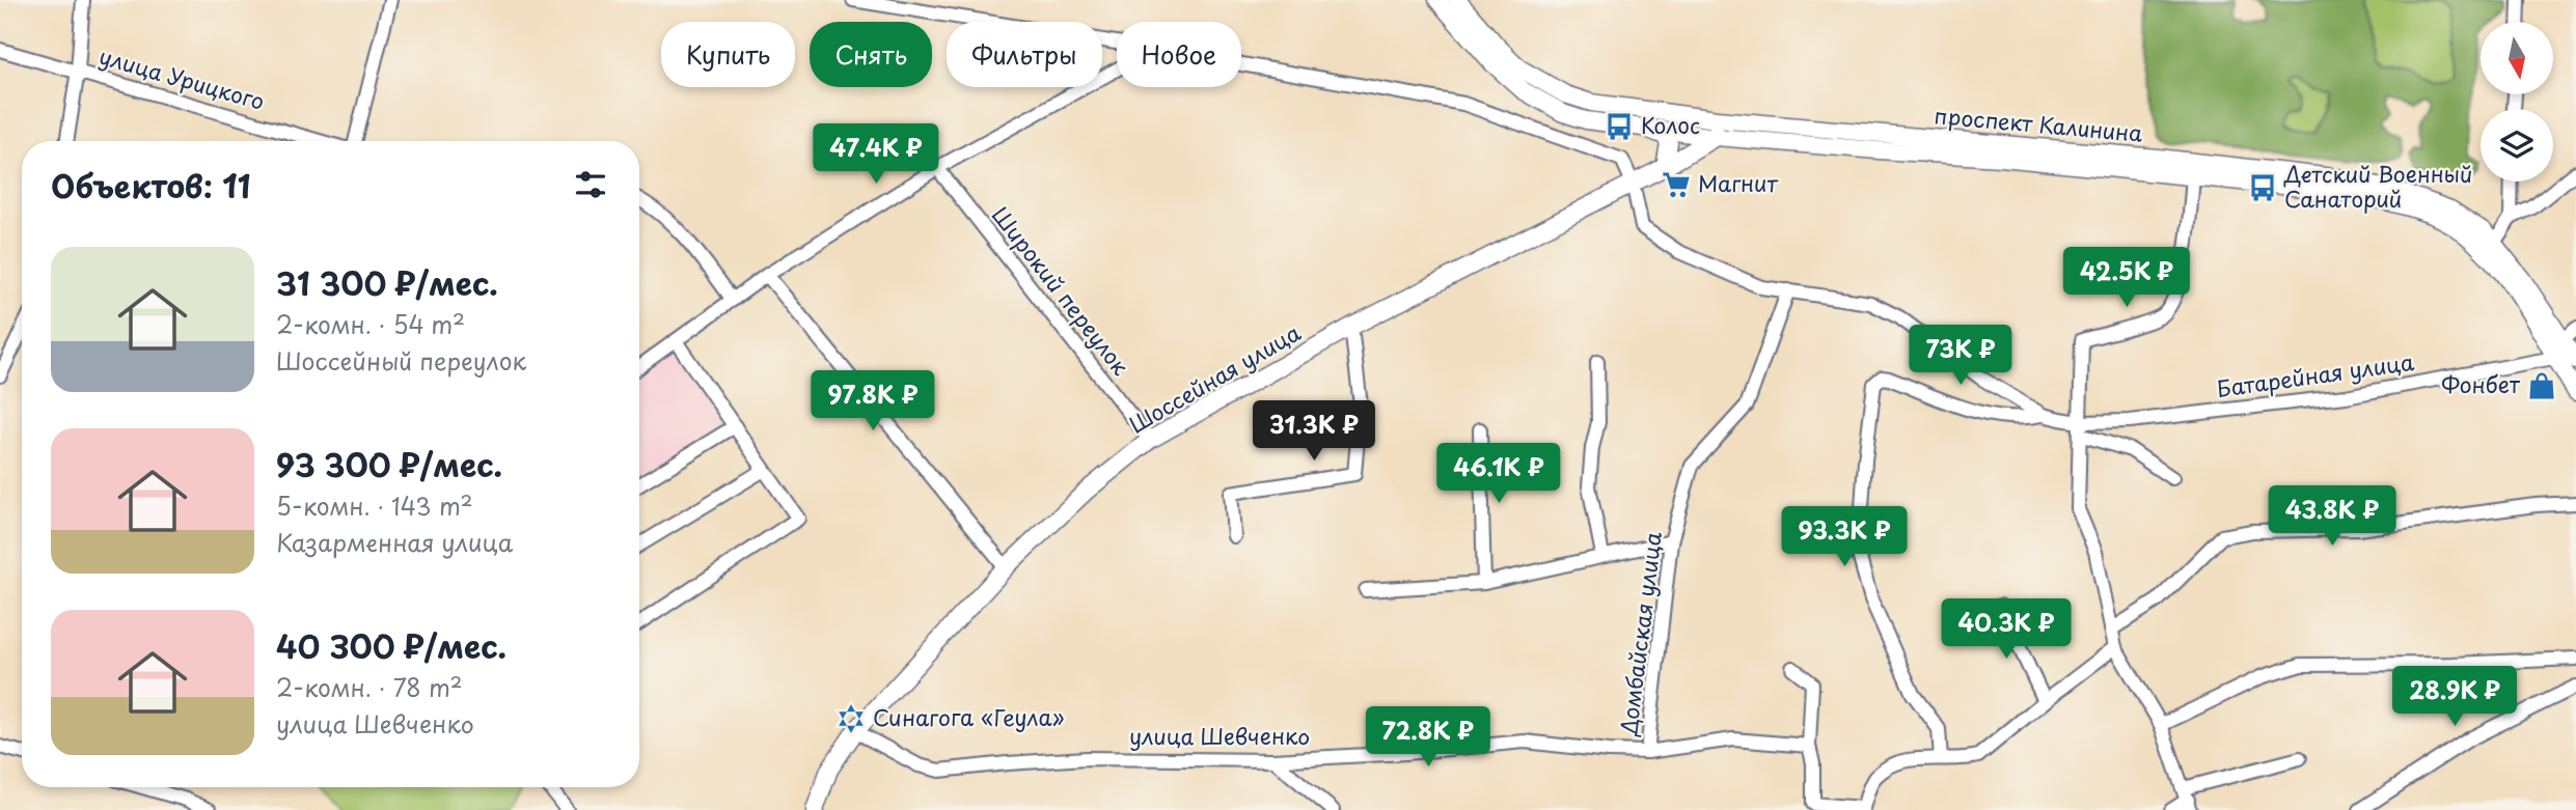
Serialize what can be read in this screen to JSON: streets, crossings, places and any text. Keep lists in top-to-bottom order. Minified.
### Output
{"streets":{"main road":["проспект Калинина","Шоссейная улица"],"street":["улица Урицкого","Широкий переулок","Батарейная улица","Домбайская улица","улица Шевченко"]},"crossings":[["проспект Калинина","Батарейная улица"],["проспект Калинина","Шоссейная улица"],["Широкий переулок","Шоссейная улица"],["Шоссейная улица","улица Шевченко"],["Домбайская улица","улица Шевченко"]],"places":{"bus stop":["Колос","Детский Военный Санаторий"],"supermarket":["Магнит"],"shop":["Фонбет"],"synagogue":["Синагога «Геула»"]},"north":"bottom","page":{"chip":["Купить","Снять","Фильтры","Новое"],"price":["47.4K ₽","42.5K ₽","73K ₽","97.8K ₽","31.3K ₽","46.1K ₽","43.8K ₽","93.3K ₽","40.3K ₽","28.9K ₽","72.8K ₽"],"heading":"Объектов: 11","list":[{"name":"31 300 ₽/мес.","note":"2-комн. · 54 m² · Шоссейный переулок"},{"name":"93 300 ₽/мес.","note":"5-комн. · 143 m² · Казарменная улица"},{"name":"40 300 ₽/мес.","note":"2-комн. · 78 m² · улица Шевченко"}]}}
